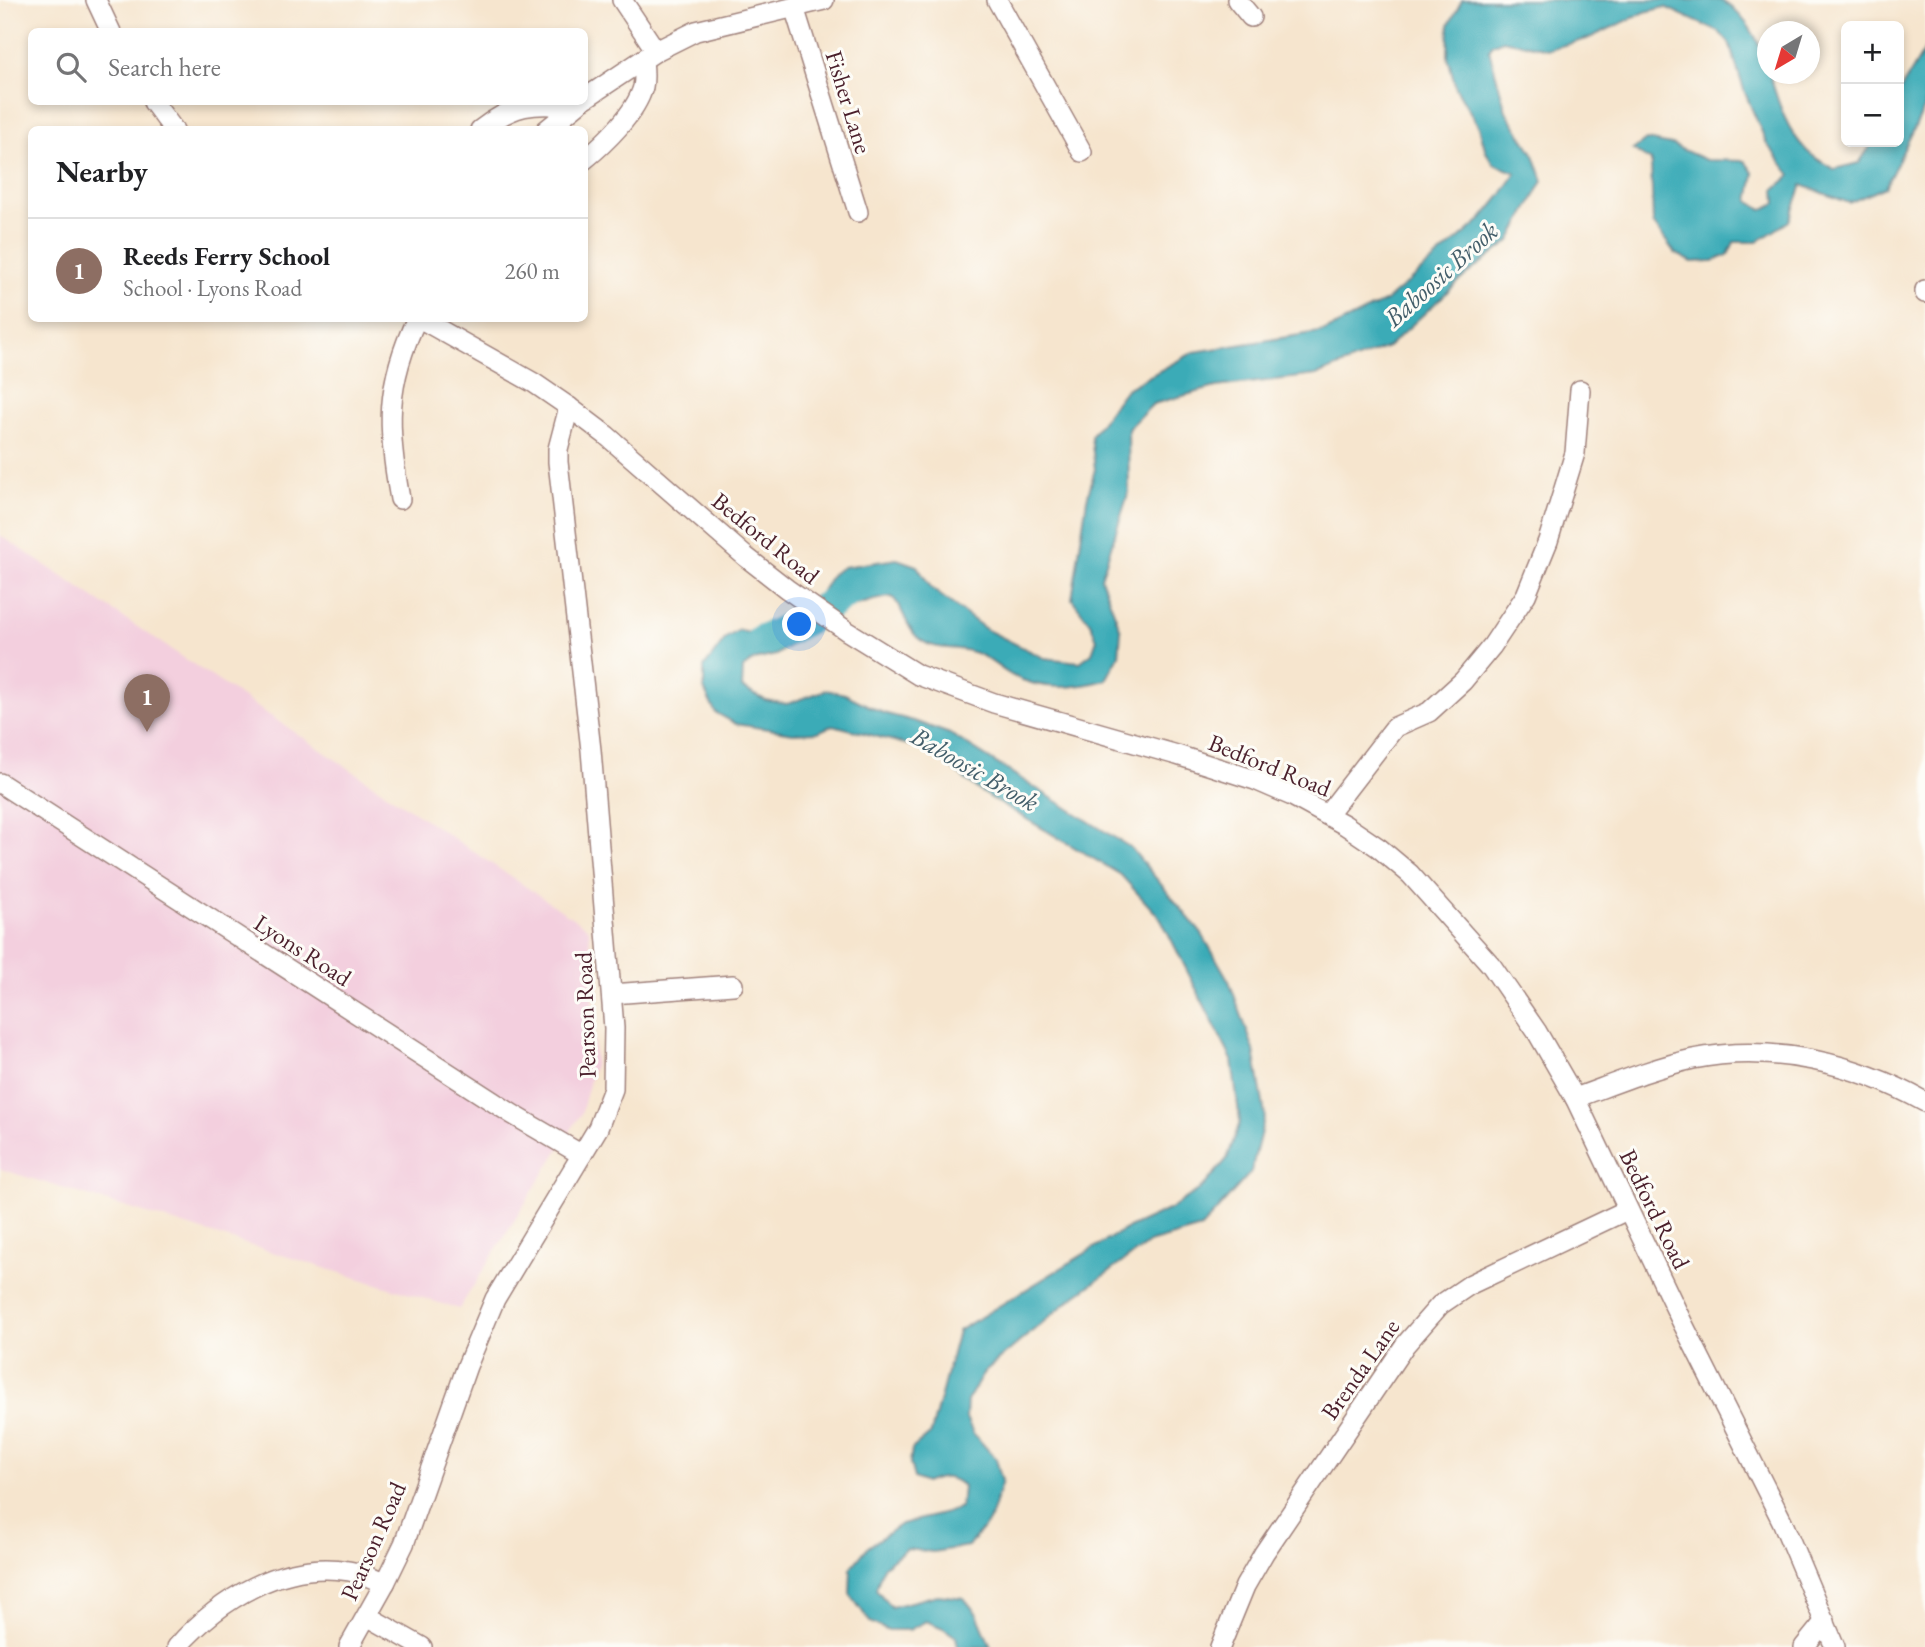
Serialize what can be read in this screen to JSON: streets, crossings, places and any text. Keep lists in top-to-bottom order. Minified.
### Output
{"streets":{"street":["Fisher Lane","Bedford Road","Lyons Road","Pearson Road","Brenda Lane"]},"crossings":[["Bedford Road","Pearson Road"],["Bedford Road","Brenda Lane"],["Lyons Road","Pearson Road"]],"water":["Baboosic Brook"],"north":"bottom left","page":{"map_buttons":["+","−"],"search":"Search here","heading":"Nearby","list":[{"mark":"1","name":"Reeds Ferry School","note":"School · Lyons Road","value":"260 m"}],"pins":"1"}}
